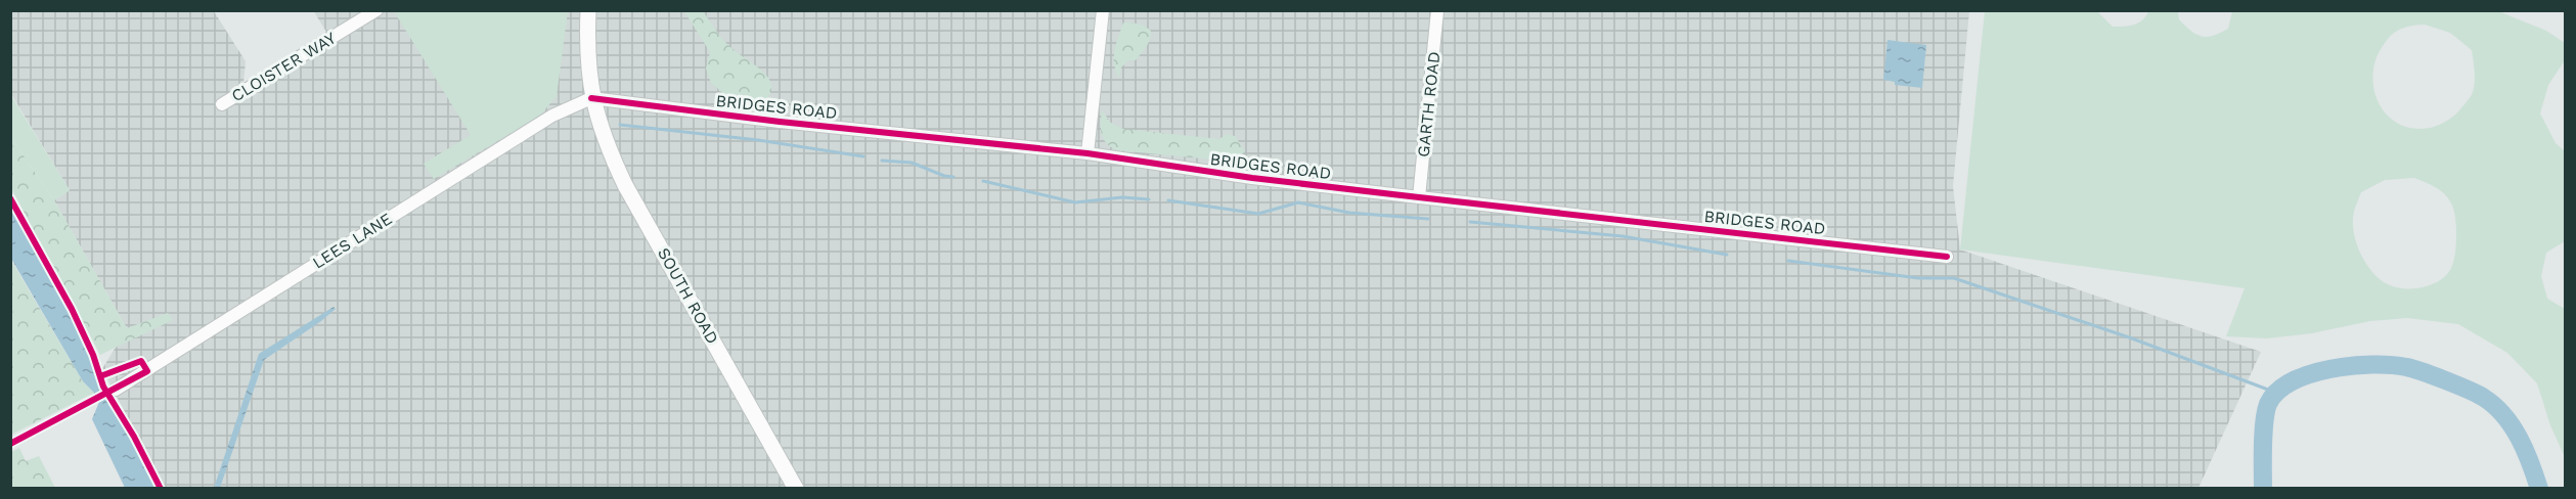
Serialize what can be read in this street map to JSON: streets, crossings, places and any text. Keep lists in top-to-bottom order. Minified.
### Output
{"streets":{"street":["CLOISTER WAY","GARTH ROAD","BRIDGES ROAD","LEES LANE","SOUTH ROAD"]},"crossings":[["GARTH ROAD","BRIDGES ROAD"],["BRIDGES ROAD","LEES LANE"],["BRIDGES ROAD","SOUTH ROAD"],["LEES LANE","SOUTH ROAD"]]}
